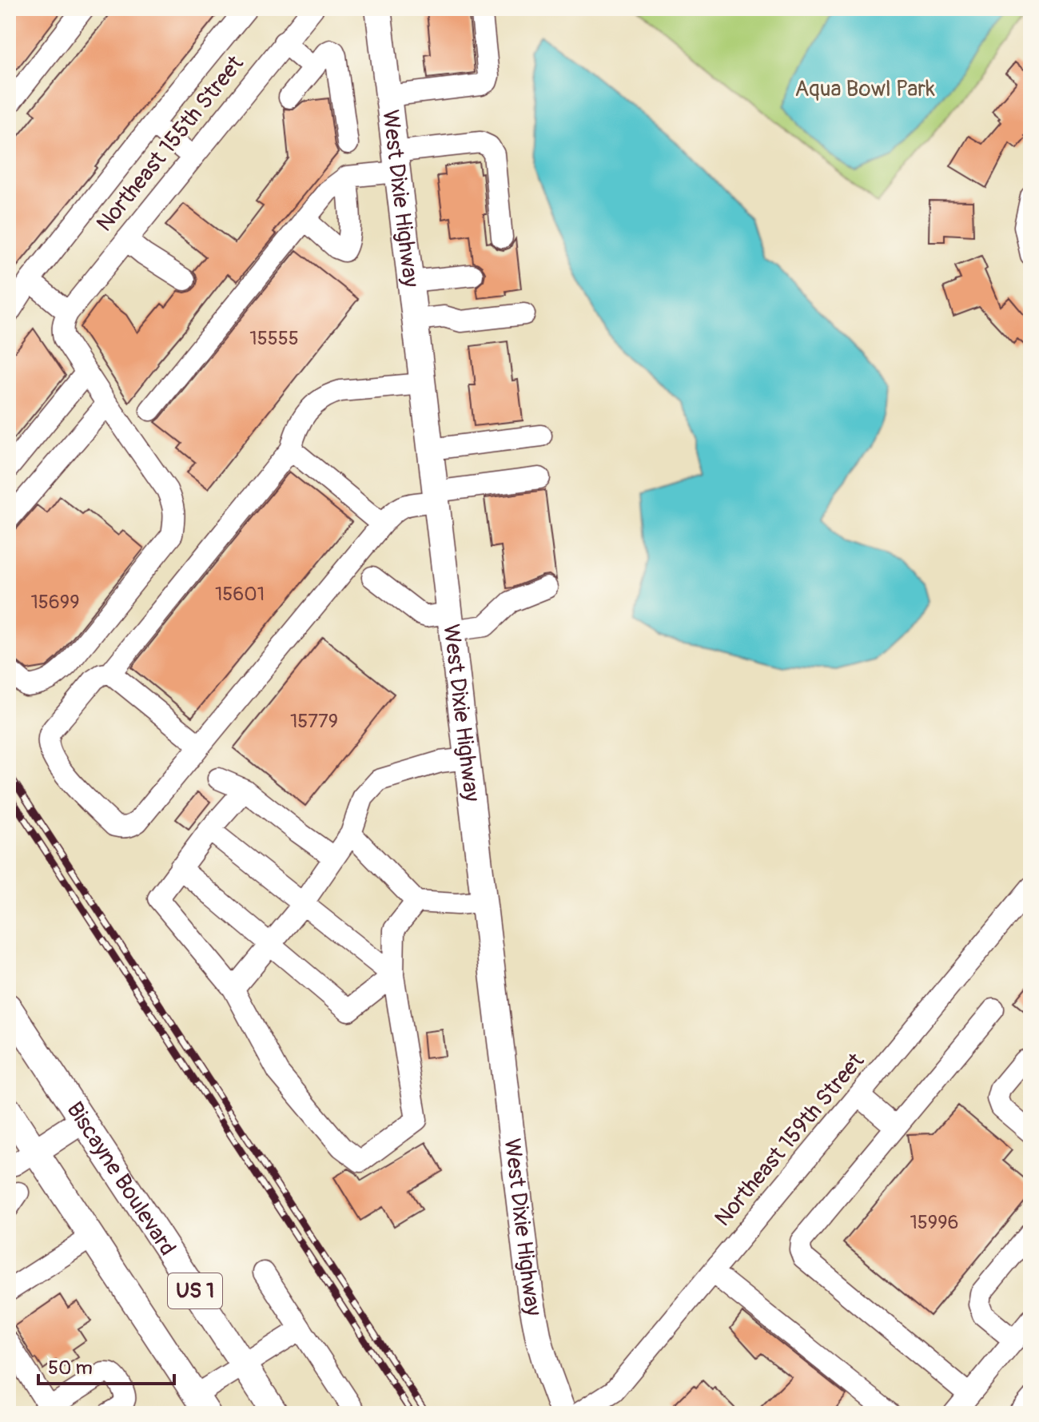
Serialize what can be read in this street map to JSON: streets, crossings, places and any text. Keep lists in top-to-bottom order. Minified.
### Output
{"streets":{"main road":["West Dixie Highway","Biscayne Boulevard","US 1"],"street":["Northeast 155th Street","Northeast 159th Street"]},"parks":["Aqua Bowl Park"],"house_numbers":["15555","15601","15699","15779","15996"],"scale_bar":"50 m"}
